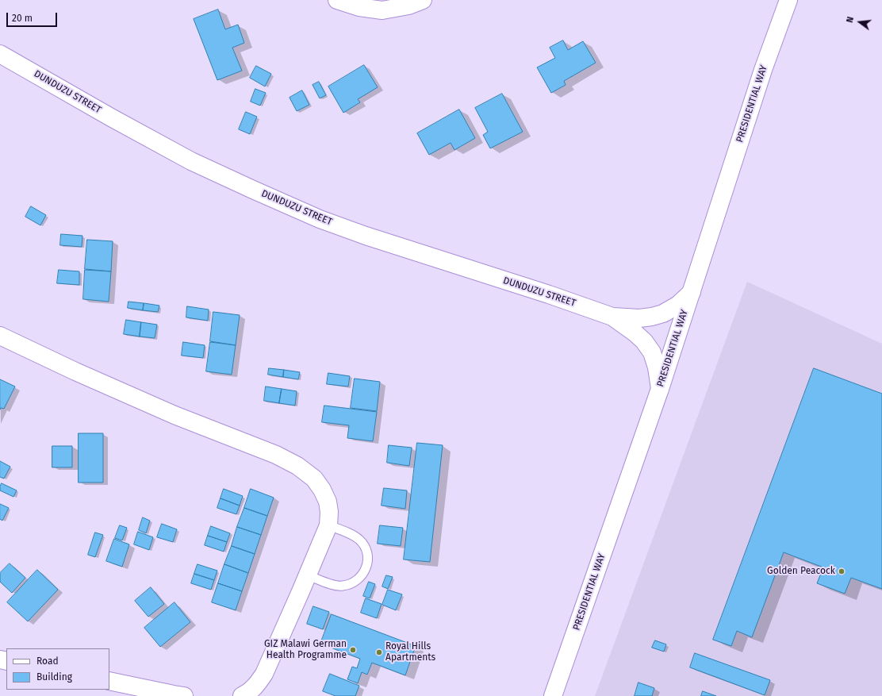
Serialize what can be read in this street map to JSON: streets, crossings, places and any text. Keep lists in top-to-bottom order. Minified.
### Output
{"streets":{"street":["DUNDUZU STREET","PRESIDENTIAL WAY"]},"crossings":[["DUNDUZU STREET","PRESIDENTIAL WAY"]],"places":["Golden Peacock","GIZ Malawi German Health Programme","Royal Hills Apartments"],"legend":["Road","Building"],"scale_bar":"20 m","north":"left"}
